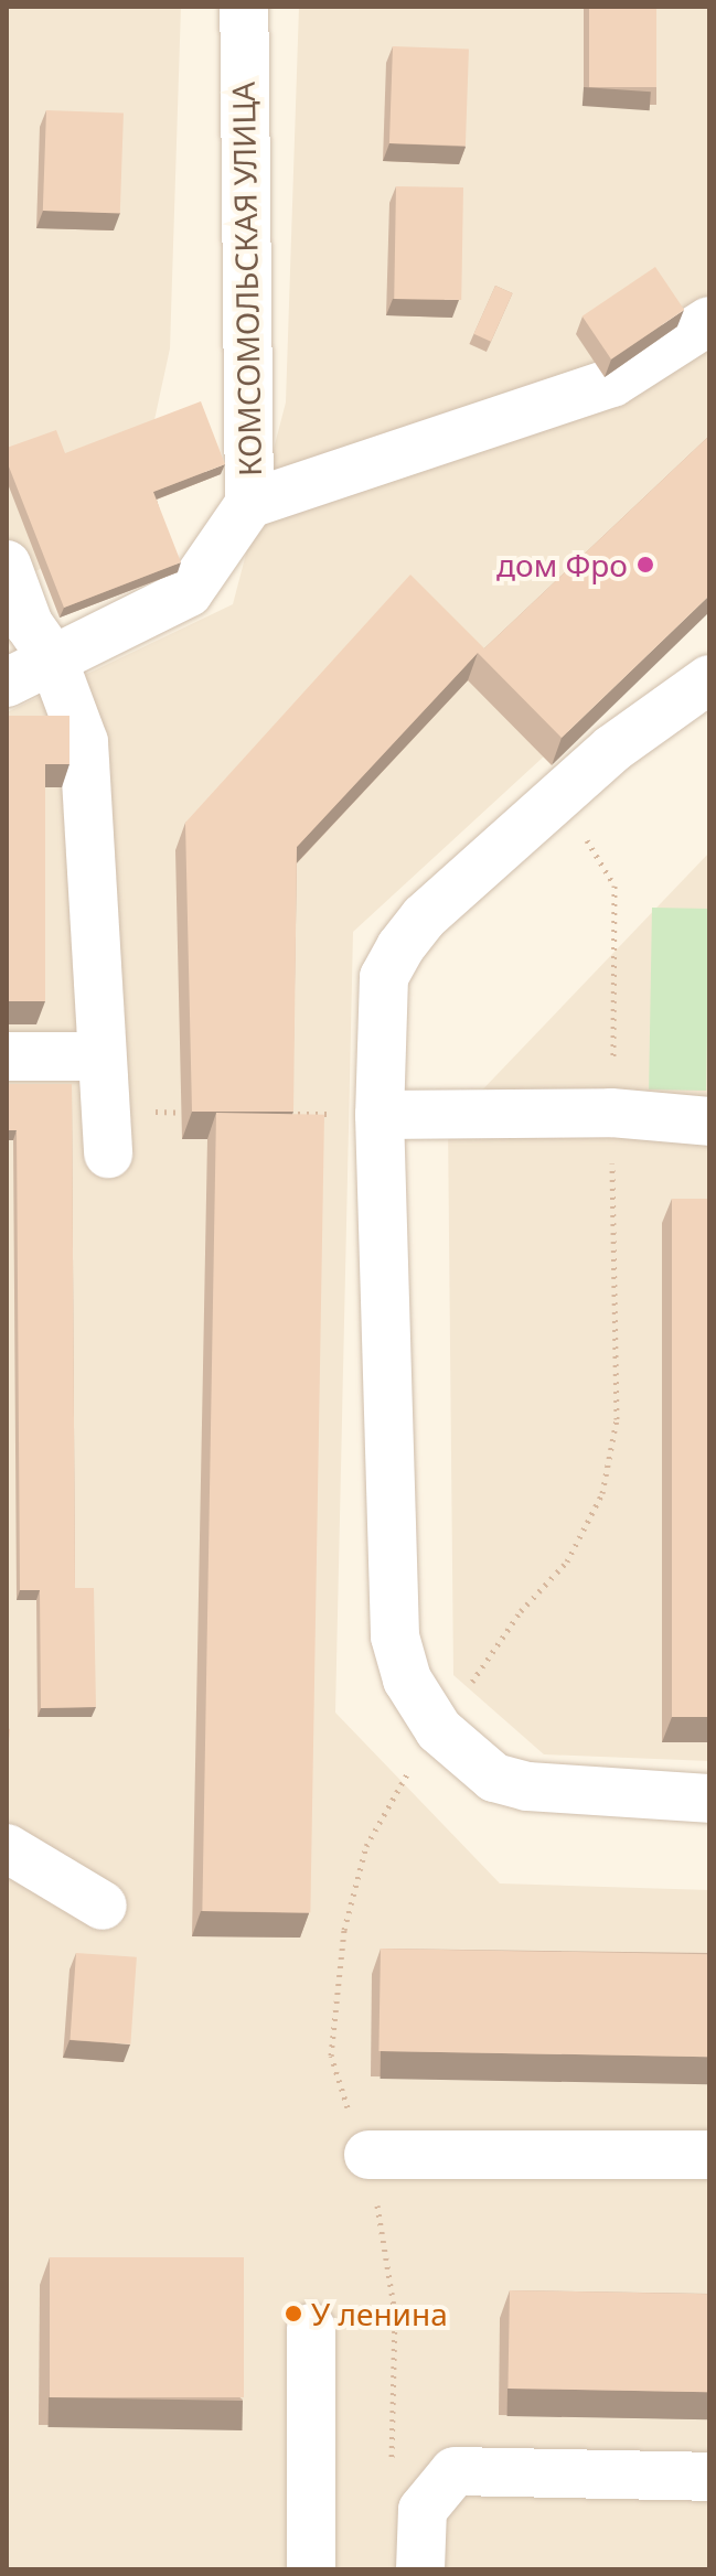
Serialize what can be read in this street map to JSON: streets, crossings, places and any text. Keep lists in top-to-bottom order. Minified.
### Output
{"streets":{"lane":["КОМСОМОЛЬСКАЯ УЛИЦА"]},"places":["дом Фро","У ленина"]}
